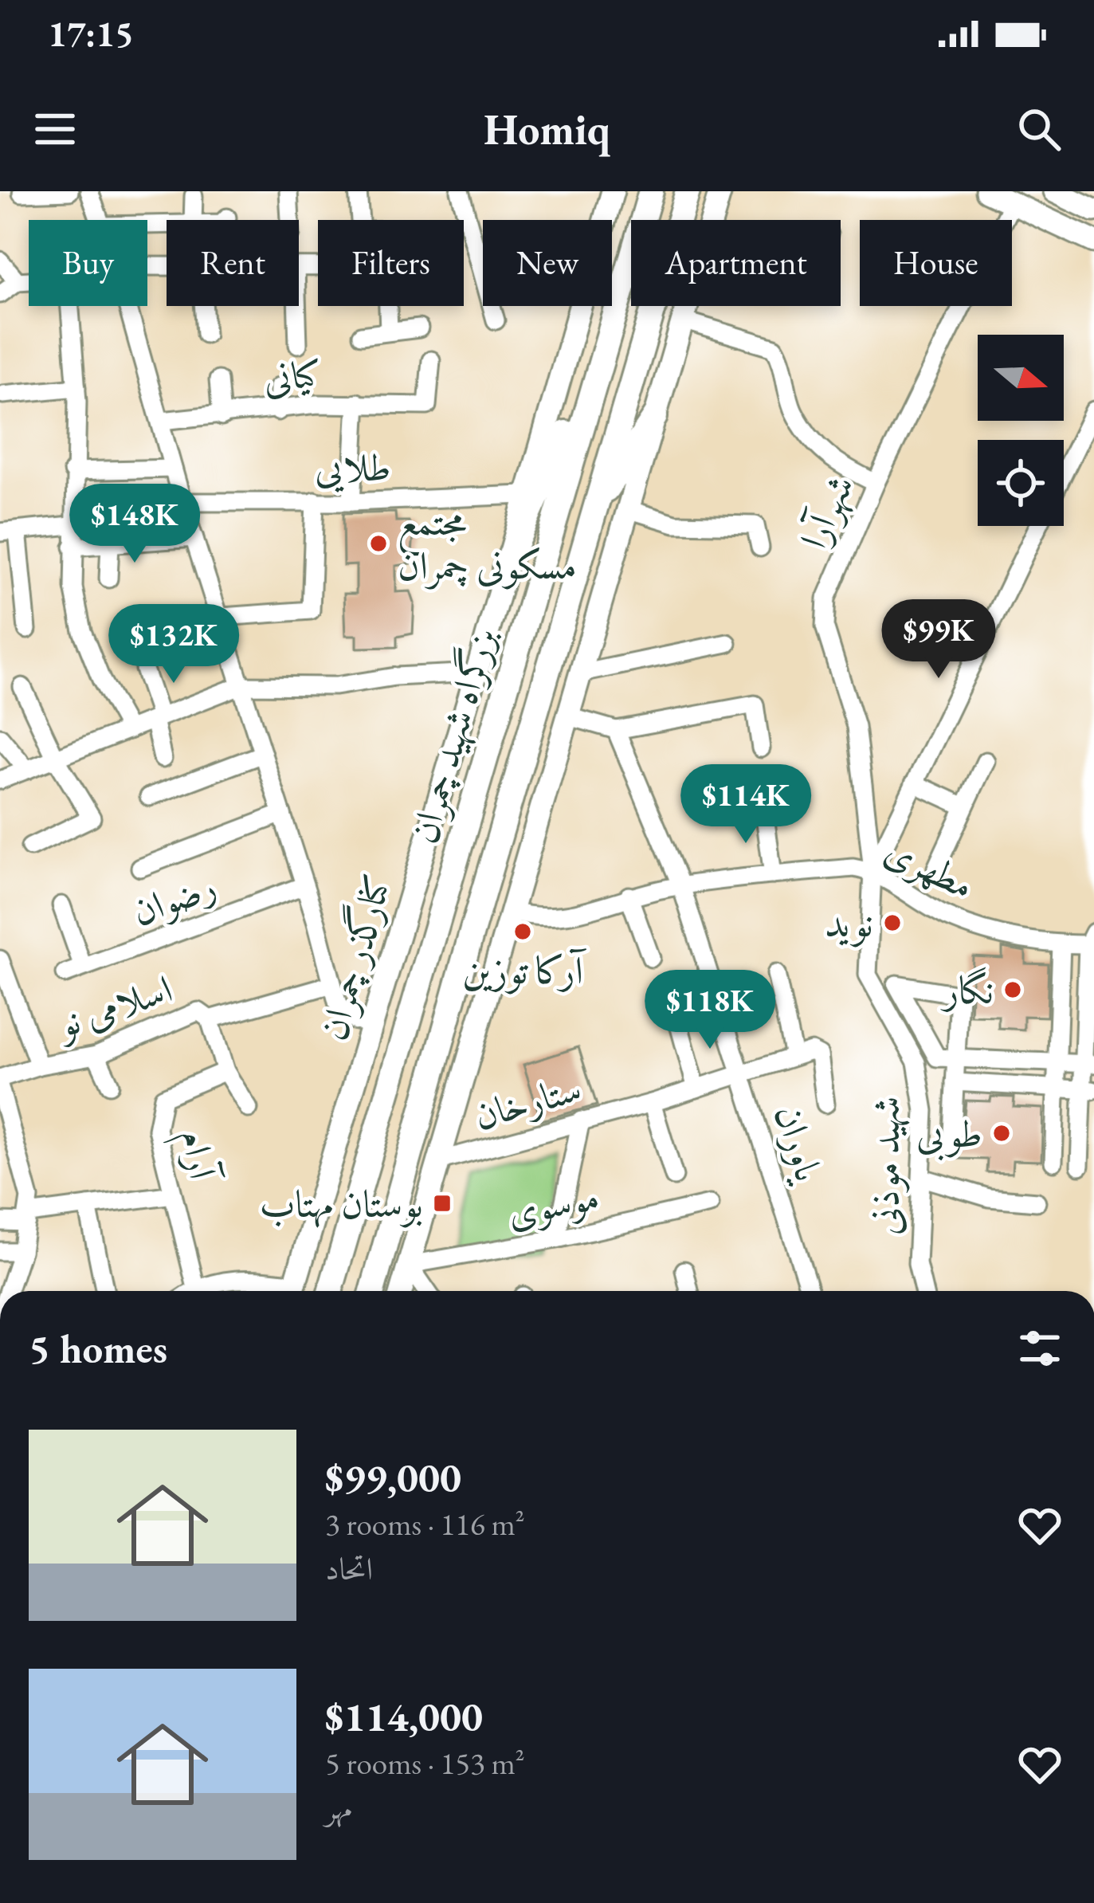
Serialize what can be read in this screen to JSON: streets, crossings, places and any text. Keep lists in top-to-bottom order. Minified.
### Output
{"streets":{"highway":["بزرگراه شهید چمران"],"main road":["کنارگذر چمران"],"street":["کیانی","طلایی","شهرآرا","مطهری","رضوان","اسلامی نو","ستارخان","یاوران","آرام","شهید موذنی","موسوی"]},"crossings":[["طلایی","کنارگذر چمران"],["شهرآرا","مطهری"],["شهرآرا","شهید موذنی"],["مطهری","یاوران"],["مطهری","شهید موذنی"],["ستارخان","یاوران"]],"places":{"other":["مجتمع مسکونی چمران","نوید","آرکا توزین","نگار","طوبی"],"transit":["بوستان مهتاب"]},"north":"right","page":{"status":"17:15","header":"Homiq","chip":["Buy","Rent","Filters","New","Apartment","House"],"price":["$148K","$99K","$132K","$114K","$118K"],"heading":"5 homes","list":[{"name":"$99,000","note":"3 rooms · 116 m² · اتحاد"},{"name":"$114,000","note":"5 rooms · 153 m² · مهر"}]}}
